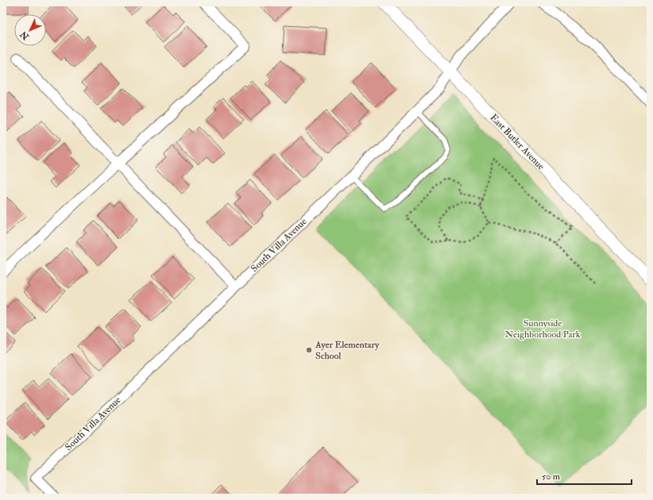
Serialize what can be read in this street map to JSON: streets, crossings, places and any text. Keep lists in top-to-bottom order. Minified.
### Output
{"streets":{"street":["East Butler Avenue","South Villa Avenue"]},"crossings":[["East Butler Avenue","South Villa Avenue"]],"parks":["Sunnyside Neighborhood Park"],"places":["Ayer Elementary School"],"scale_bar":"50 m","north":"bottom left"}
